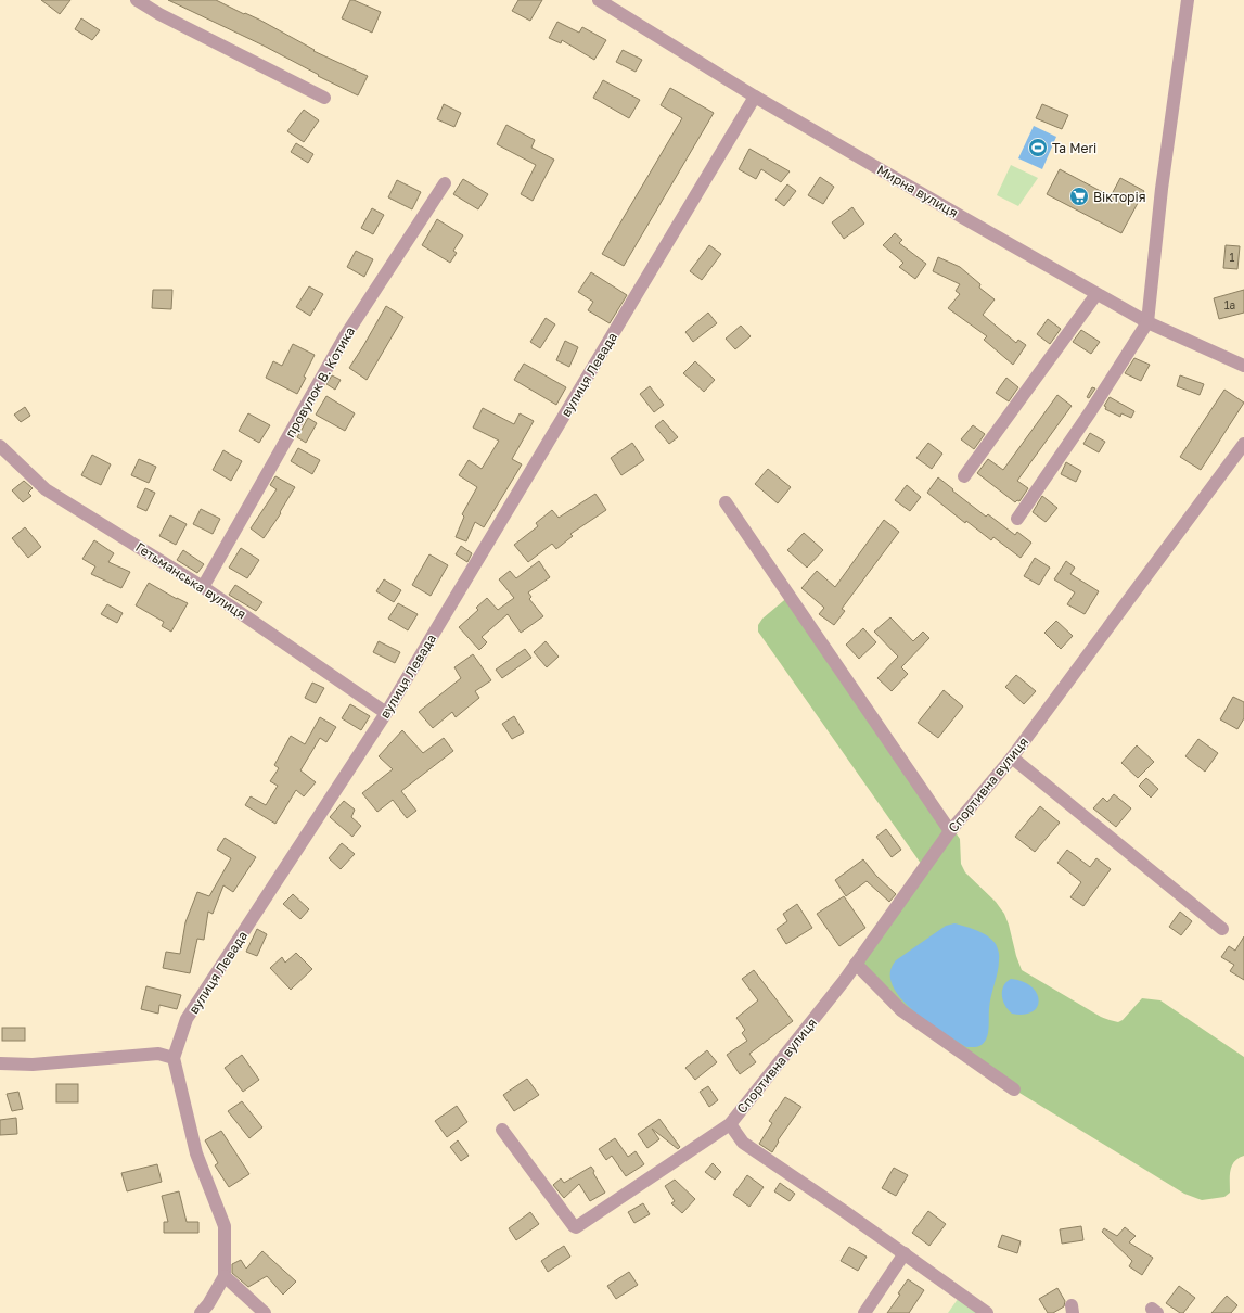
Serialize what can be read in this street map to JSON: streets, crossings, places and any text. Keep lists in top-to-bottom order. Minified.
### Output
{"streets":{"street":["Мирна вулиця","вулиця Левада","провулок В. Котика","Гетьманська вулиця","Спортивна вулиця"]},"crossings":[["Мирна вулиця","вулиця Левада"],["вулиця Левада","Гетьманська вулиця"],["провулок В. Котика","Гетьманська вулиця"]],"places":{"sports":["Ta Meri"],"supermarket":["Вікторія"]},"house_numbers":["1","1а"]}
